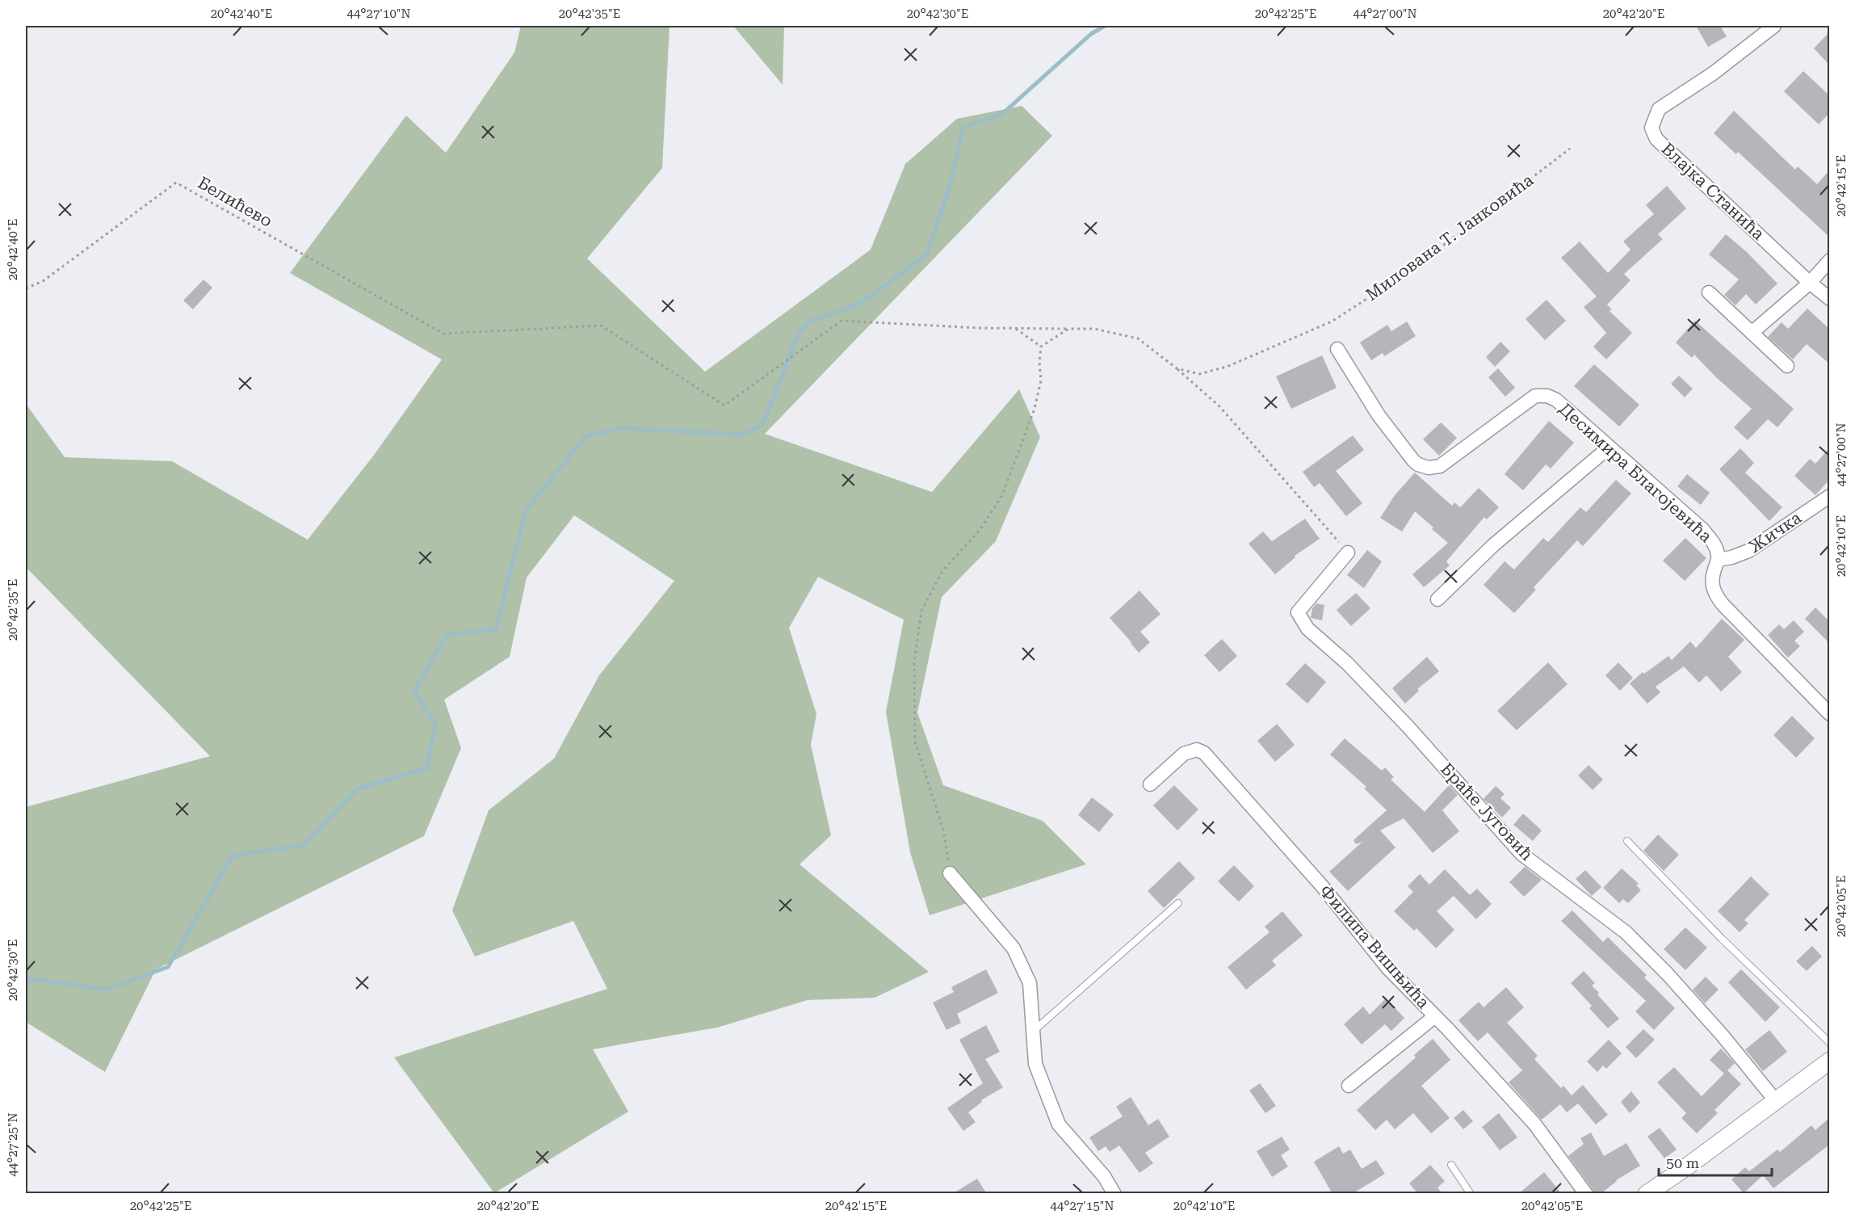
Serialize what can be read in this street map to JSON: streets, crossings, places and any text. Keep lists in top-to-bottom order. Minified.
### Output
{"streets":{"street":["Влајка Станића","Десимира Благојевића","Жичка","Браће Југовић","Филипа Вишњића"],"path":["Белићево","Милована Т. Јанковића"]},"crossings":[["Белићево","Милована Т. Јанковића"],["Десимира Благојевића","Жичка"]],"scale_bar":"50 m","coordinates":["20°42'40\"E","44°27'10\"N","20°42'35\"E","20°42'30\"E","20°42'25\"E","44°27'00\"N","20°42'20\"E","20°42'15\"E","20°42'10\"E","20°42'05\"E","44°27'25\"N","44°27'15\"N"]}
